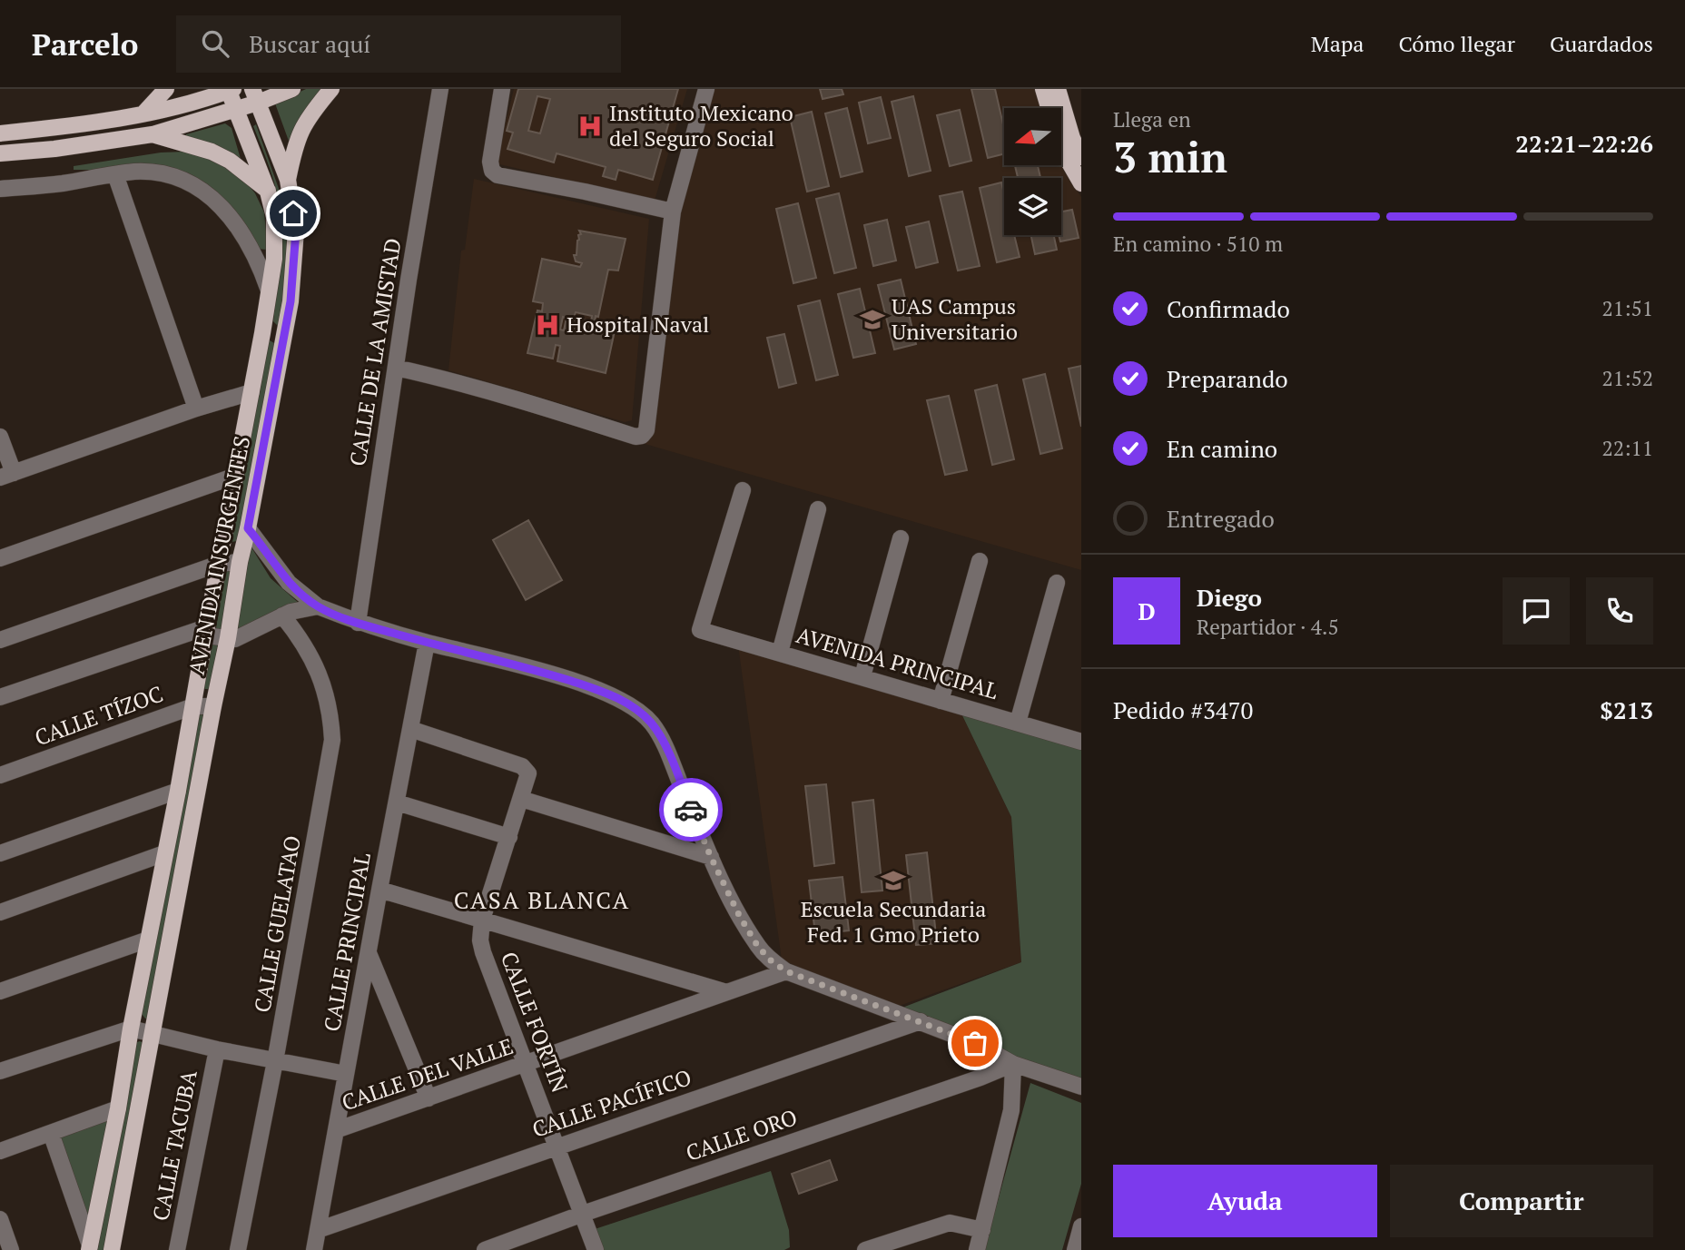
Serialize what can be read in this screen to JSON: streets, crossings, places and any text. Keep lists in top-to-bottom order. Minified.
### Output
{"streets":{"main road":["AVENIDA INSURGENTES"],"street":["CALLE DE LA AMISTAD","AVENIDA PRINCIPAL","CALLE TÍZOC","CALLE GUELATAO","CALLE PRINCIPAL","CALLE FORTÍN","CALLE DEL VALLE","CALLE PACÍFICO","CALLE ORO","CALLE TACUBA"]},"crossings":[["AVENIDA INSURGENTES","CALLE TÍZOC"],["CALLE PRINCIPAL","CALLE FORTÍN"],["CALLE PRINCIPAL","CALLE DEL VALLE"],["CALLE PRINCIPAL","CALLE PACÍFICO"],["CALLE FORTÍN","CALLE DEL VALLE"],["CALLE FORTÍN","CALLE PACÍFICO"],["CALLE FORTÍN","CALLE ORO"]],"districts":["CASA BLANCA"],"places":{"hospital":["Instituto Mexicano del Seguro Social","Hospital Naval"],"school or university":["UAS Campus Universitario","Escuela Secundaria Fed. 1 Gmo Prieto"]},"north":"left","page":{"header":"Parcelo","search":"Buscar aquí","nav":["Mapa","Cómo llegar","Guardados"],"heading":["3 min","Llega en","22:21–22:26"],"panel":["Diego","Repartidor · 4.5","Pedido #3470","$213"],"bar":"En camino · 510 m","list":[["Confirmado","21:51"],["Preparando","21:52"],["En camino","22:11"],"Entregado"],"round":"D","buttons":["Ayuda","Compartir"]}}
